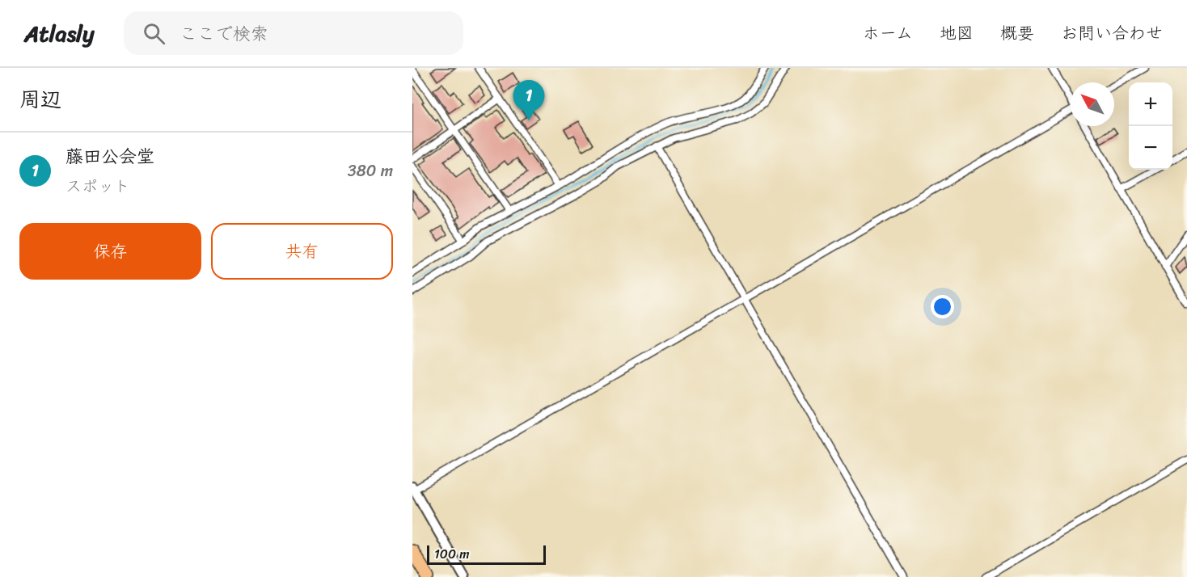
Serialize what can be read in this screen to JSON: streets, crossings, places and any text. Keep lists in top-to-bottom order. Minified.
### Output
{"scale_bar":"100 m","north":"top left","page":{"header":"Atlasly","search":"ここで検索","nav":["ホーム","地図","概要","お問い合わせ"],"heading":"周辺","pins":"1","map_buttons":["+","−"],"list":[{"mark":"1","name":"藤田公会堂","note":"スポット","value":"380 m"}],"buttons":["保存","共有"],"scale":"100 m"}}
